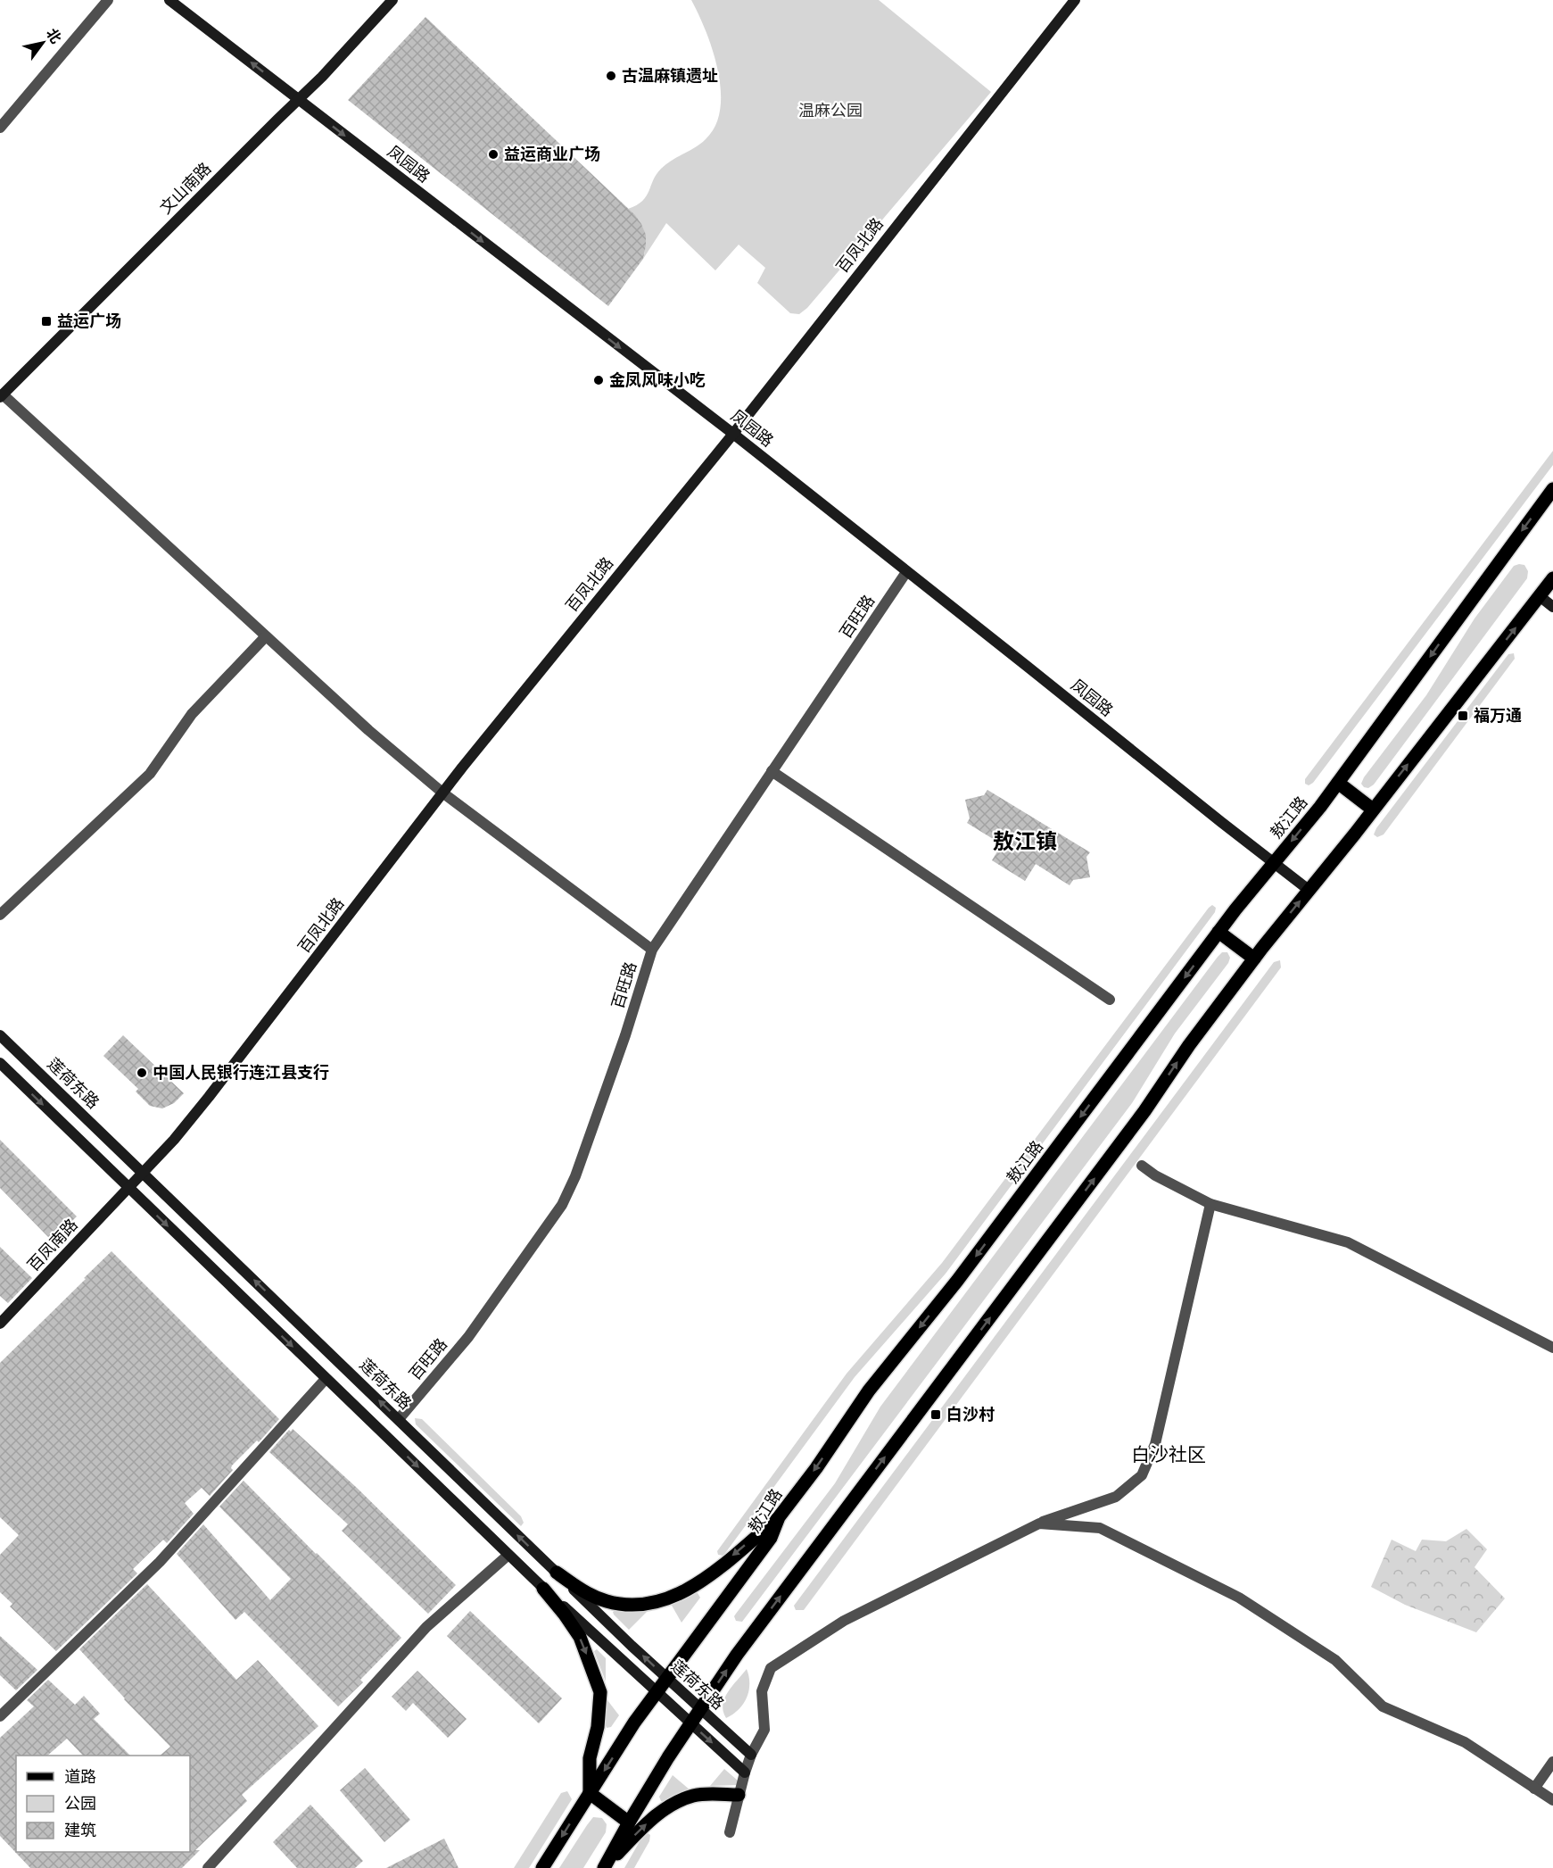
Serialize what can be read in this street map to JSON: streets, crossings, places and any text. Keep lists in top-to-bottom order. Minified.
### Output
{"streets":{"main road":["敖江路"],"street":["凤园路","文山南路","百凤北路","百旺路","莲荷东路","百凤南路"]},"crossings":[["凤园路","文山南路"],["凤园路","百凤北路"],["凤园路","百旺路"],["凤园路","敖江路"],["百凤北路","莲荷东路"],["百凤北路","百凤南路"],["百旺路","莲荷东路"],["敖江路","莲荷东路"],["莲荷东路","百凤南路"]],"districts":["敖江镇","白沙社区"],"parks":["温麻公园"],"places":{"other":["古温麻镇遗址","益运商业广场","金凤风味小吃","中国人民银行连江县支行"],"transit":["益运广场","福万通","白沙村"]},"legend":["道路","公园","建筑"],"north":"top right"}
